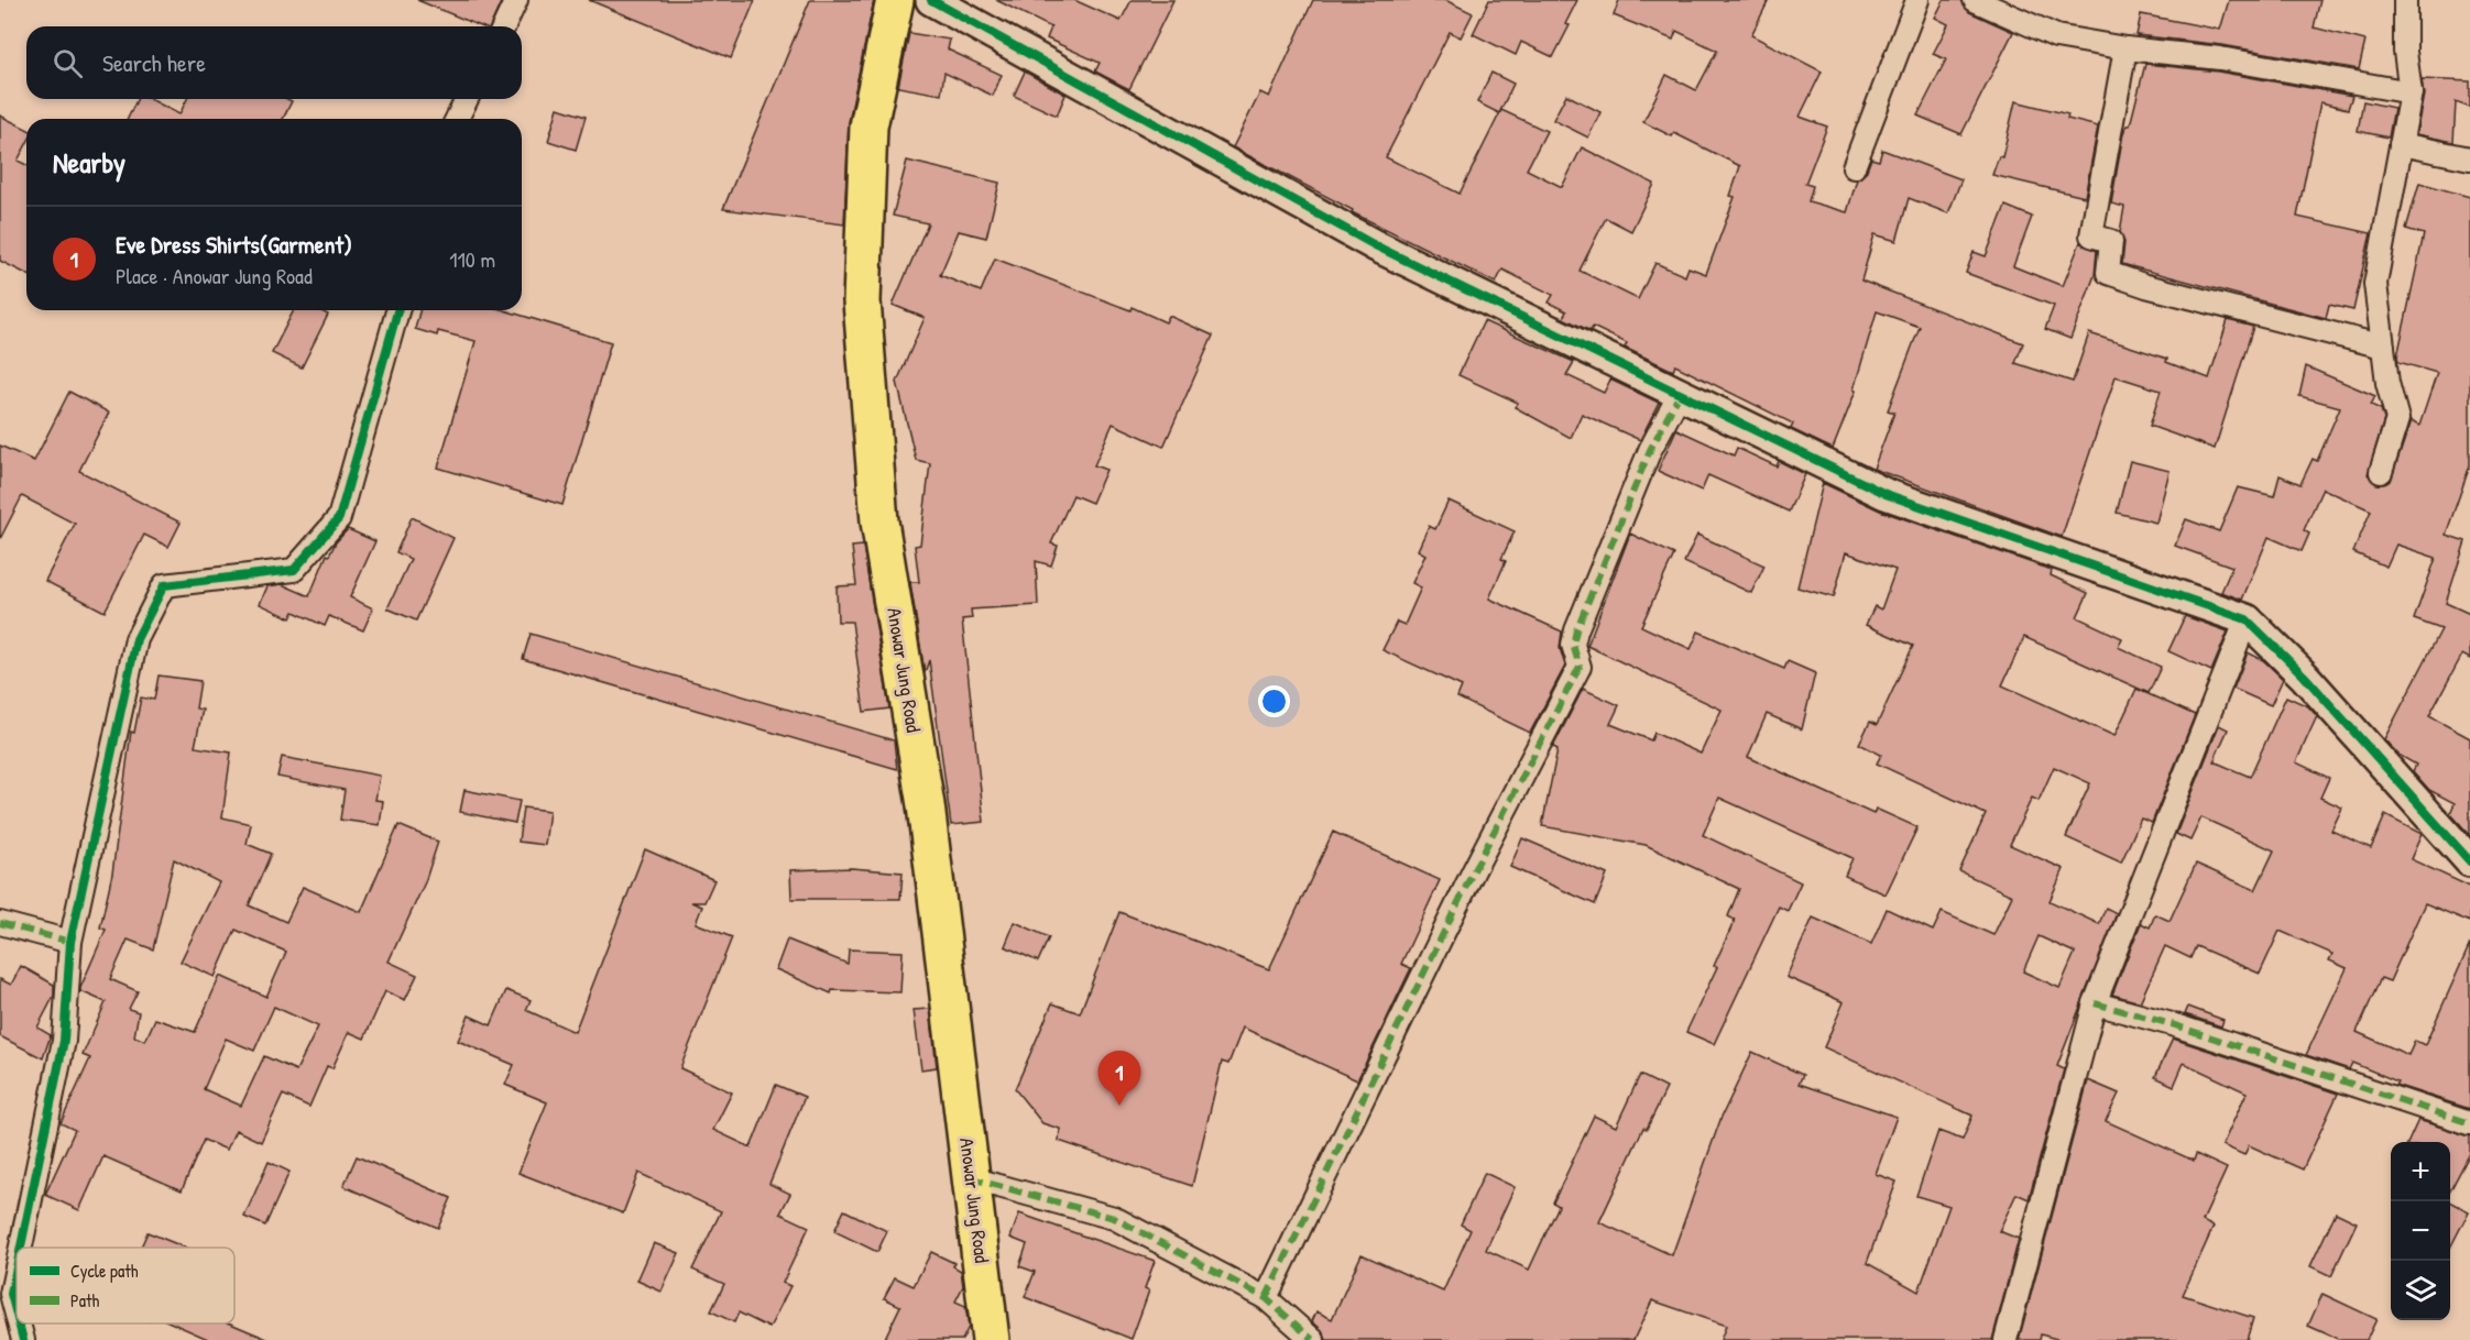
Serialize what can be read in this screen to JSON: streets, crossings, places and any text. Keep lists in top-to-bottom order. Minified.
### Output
{"streets":{"highway":["Anowar Jung Road"]},"legend":["Cycle path","Path"],"page":{"search":"Search here","heading":"Nearby","list":[{"mark":"1","name":"Eve Dress Shirts(Garment)","note":"Place · Anowar Jung Road","value":"110 m"}],"pins":"1","map_buttons":["+","−"]}}
